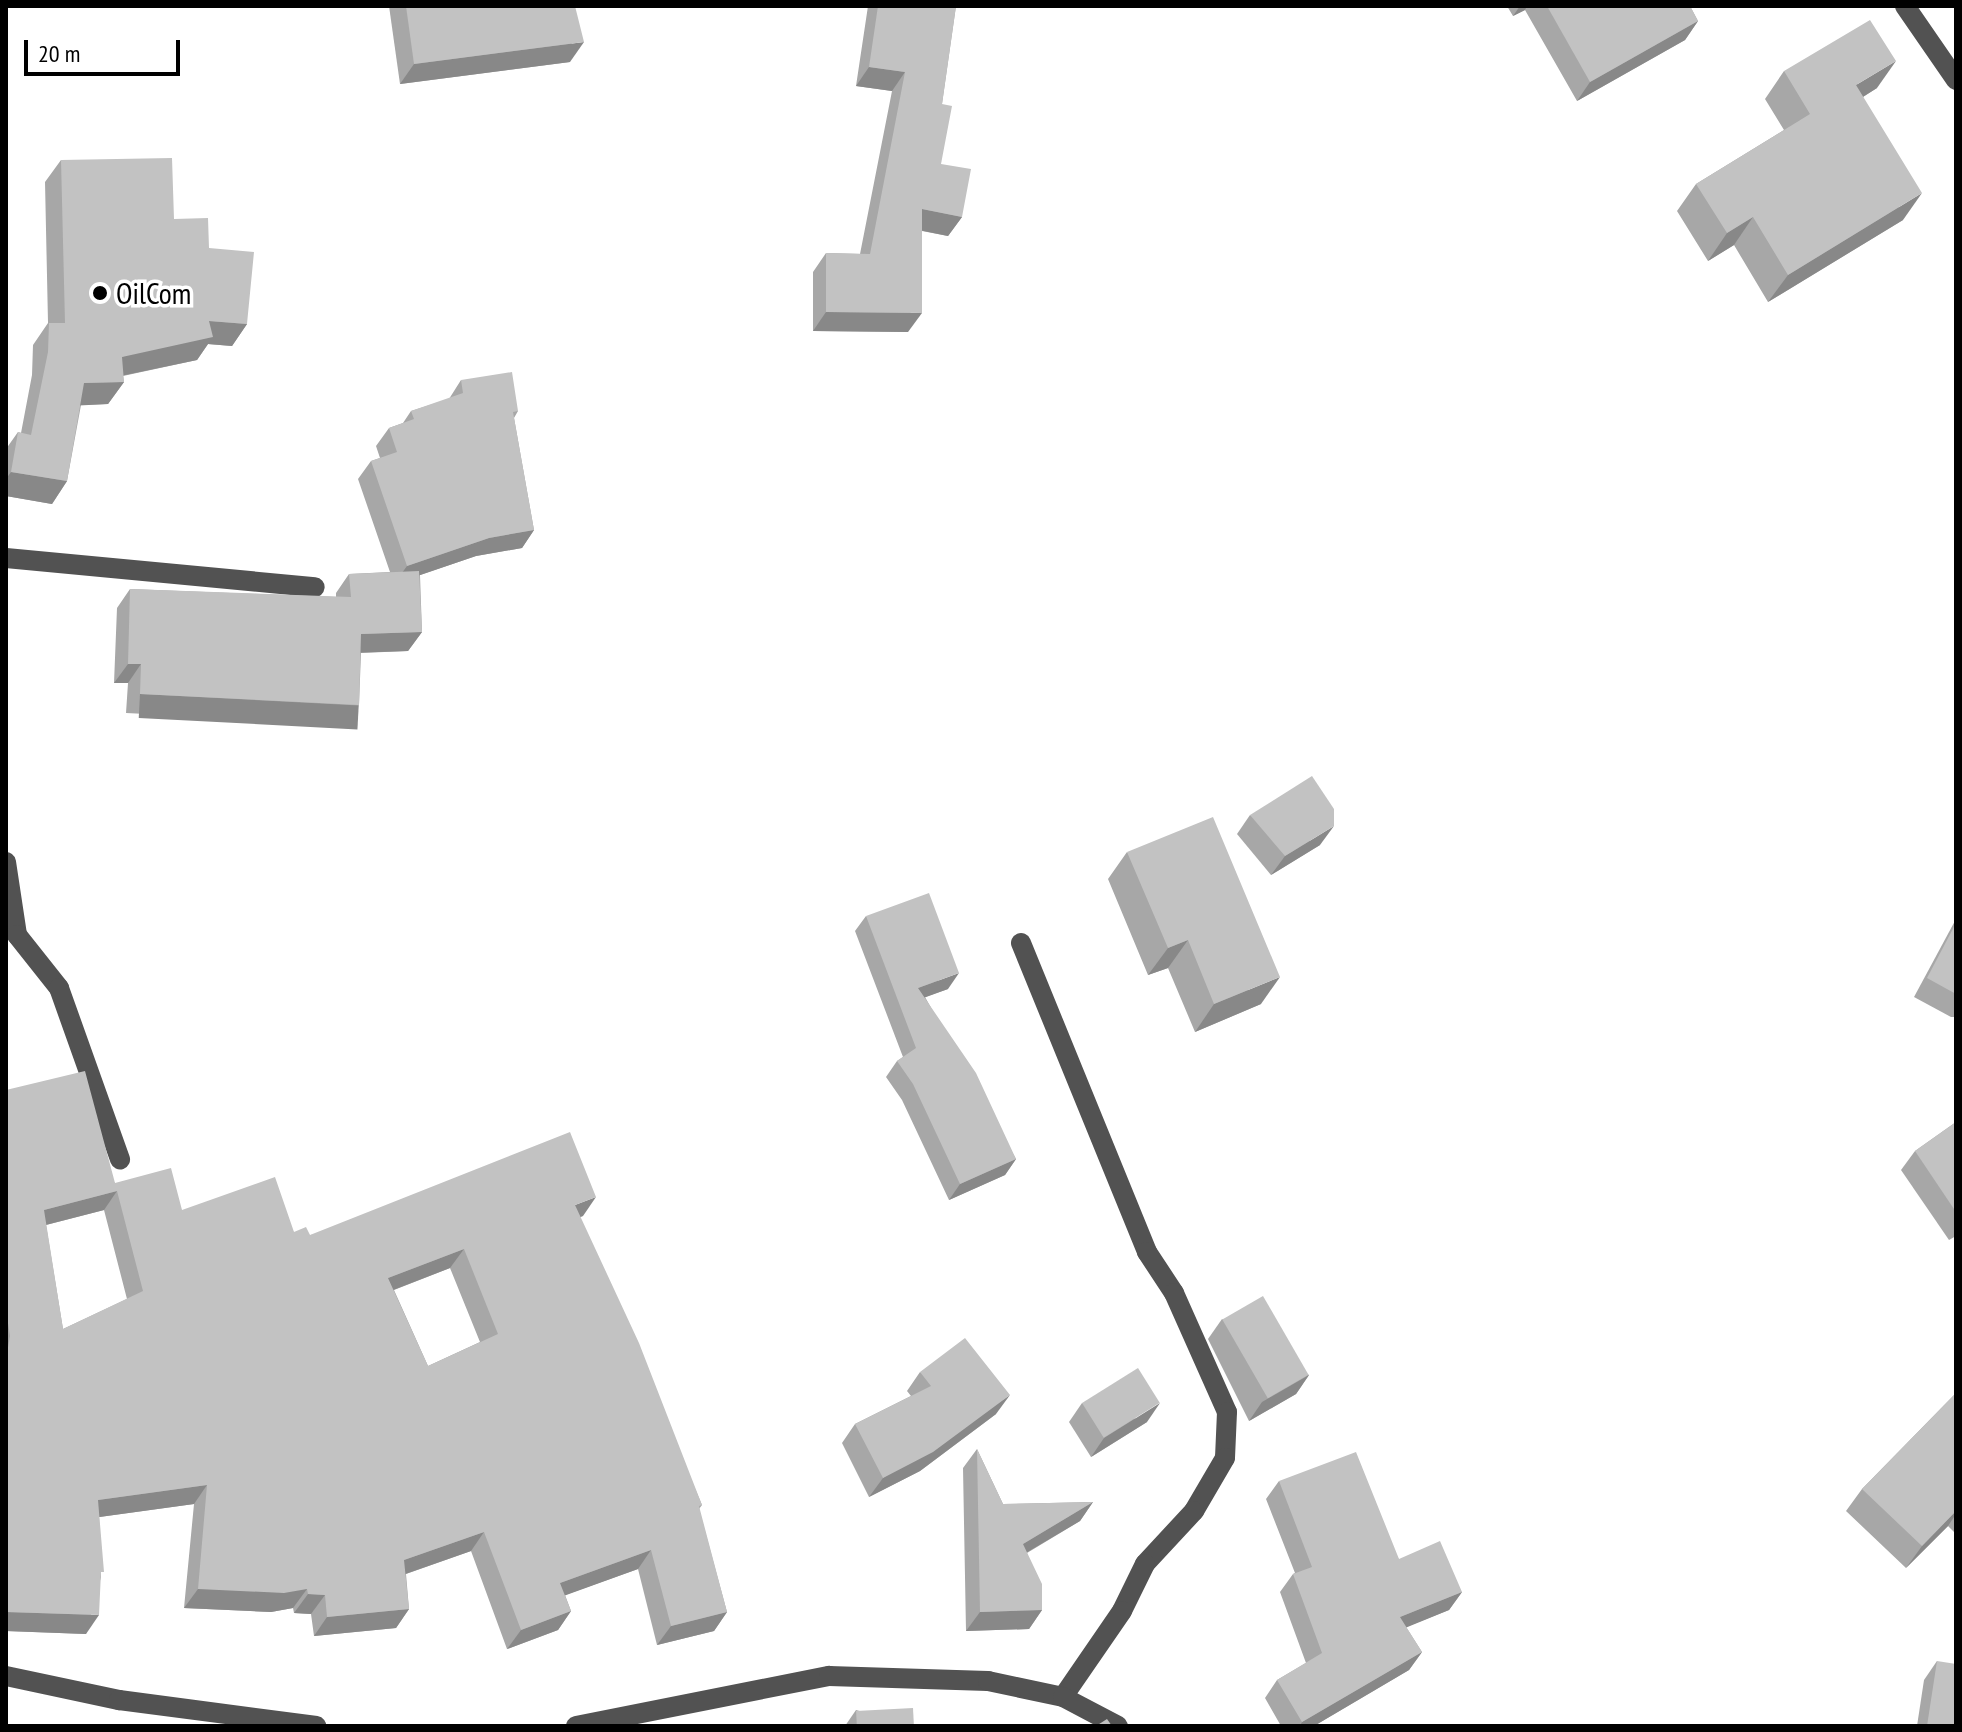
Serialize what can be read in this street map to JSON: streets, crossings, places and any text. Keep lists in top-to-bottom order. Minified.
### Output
{"places":["OilCom"],"scale_bar":"20 m"}
